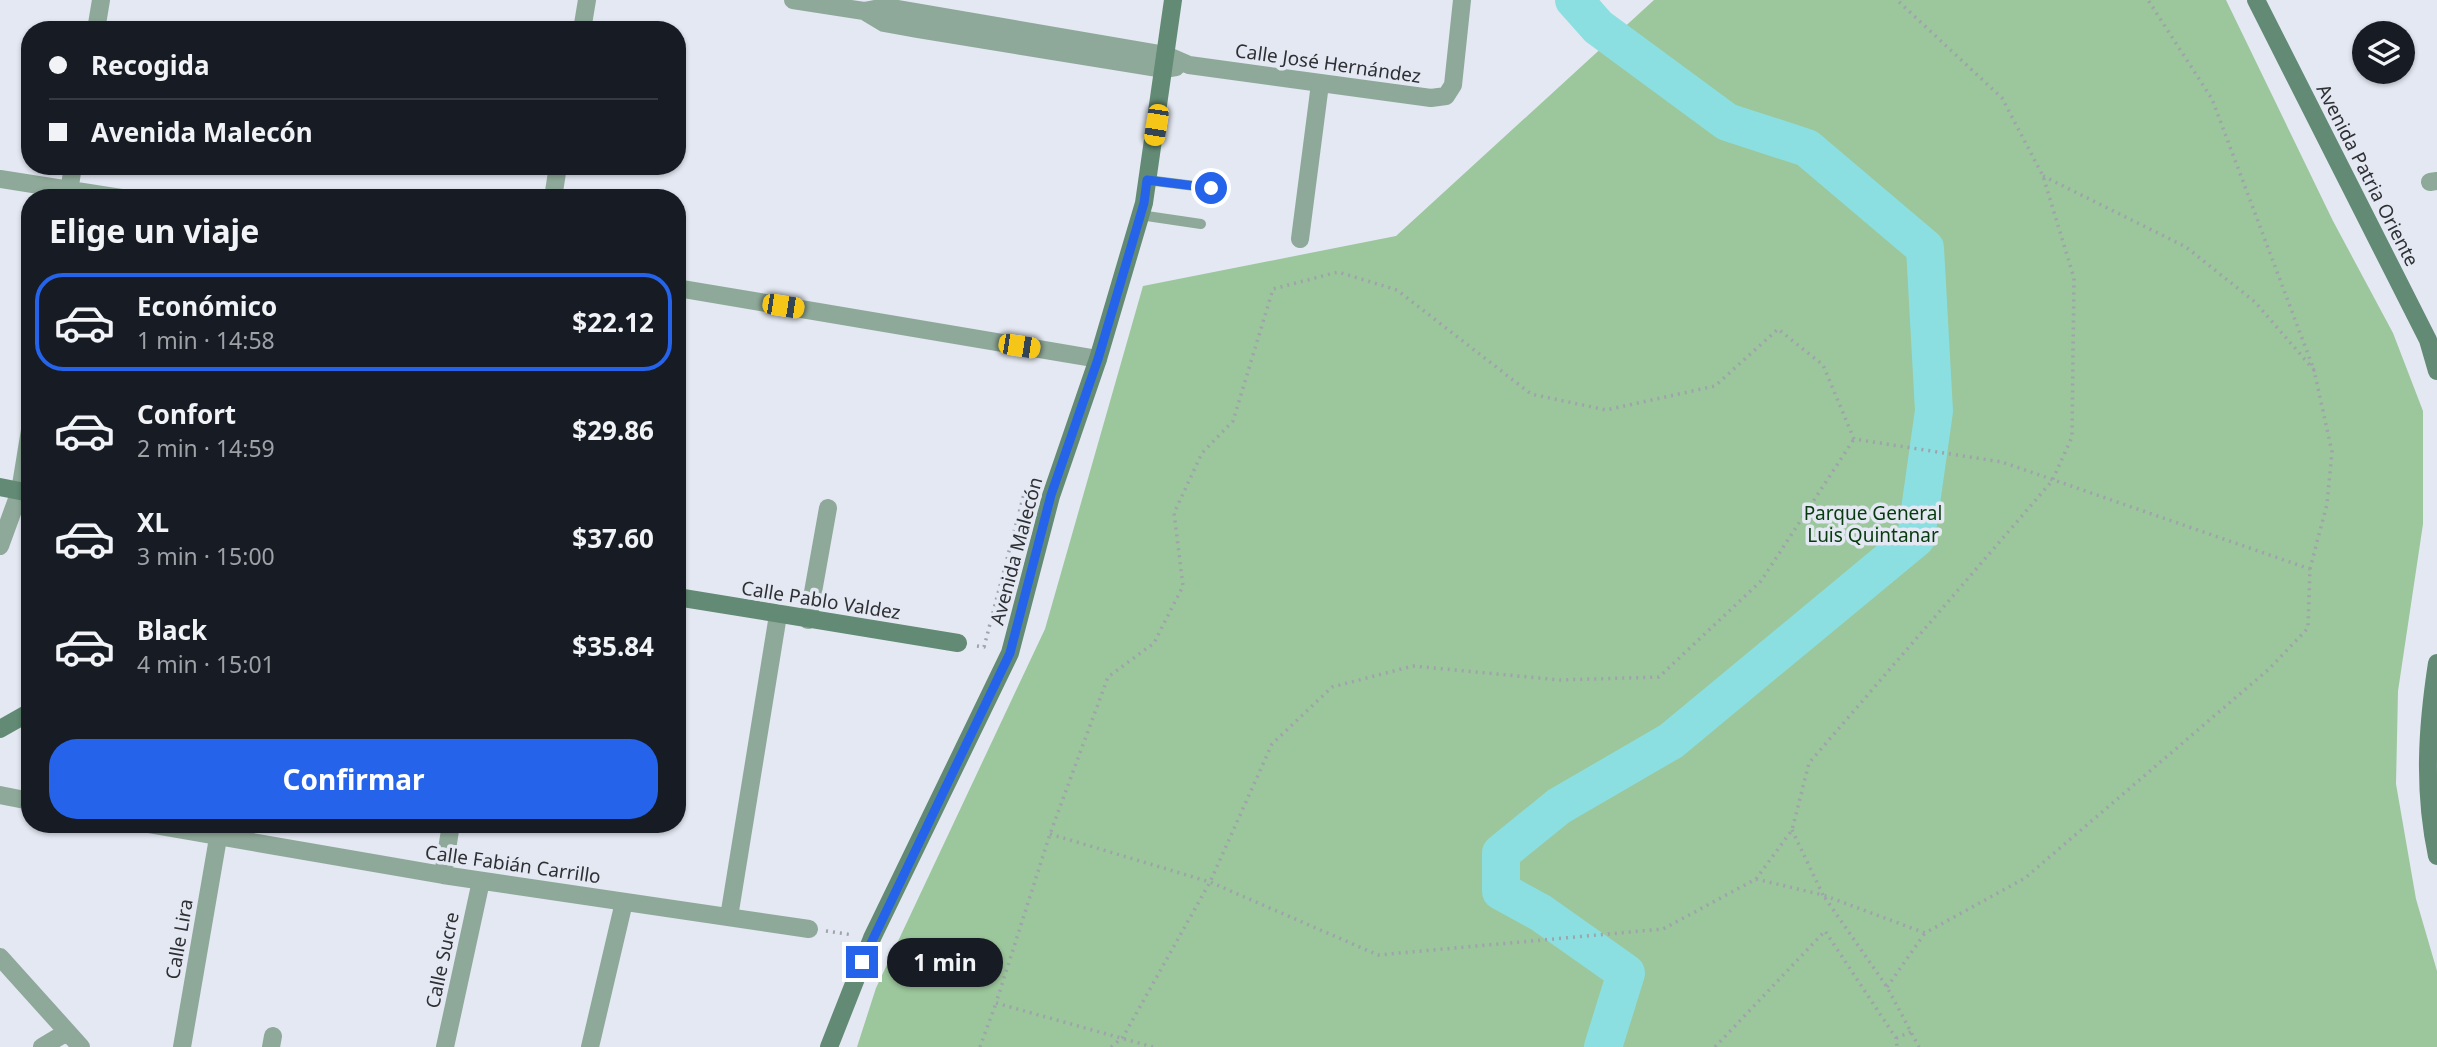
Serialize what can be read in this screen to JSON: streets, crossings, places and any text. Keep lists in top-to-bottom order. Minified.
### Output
{"streets":{"main road":["Avenida Patria Oriente","Avenida Malecón","Calle Pablo Valdez"],"street":["Calle José Hernández","Calle Fabián Carrillo","Calle Lira","Calle Sucre"]},"crossings":[["Calle José Hernández","Avenida Malecón"],["Calle Fabián Carrillo","Calle Lira"],["Calle Fabián Carrillo","Calle Sucre"]],"parks":["Parque General Luis Quintanar"],"page":{"banner":["Recogida","Avenida Malecón"],"heading":"Elige un viaje","list":[{"name":"Económico","note":"1 min · 14:58","value":"$22.12"},{"name":"Confort","note":"2 min · 14:59","value":"$29.86"},{"name":"XL","note":"3 min · 15:00","value":"$37.60"},{"name":"Black","note":"4 min · 15:01","value":"$35.84"}],"buttons":"Confirmar","bubble":"1 min"}}
